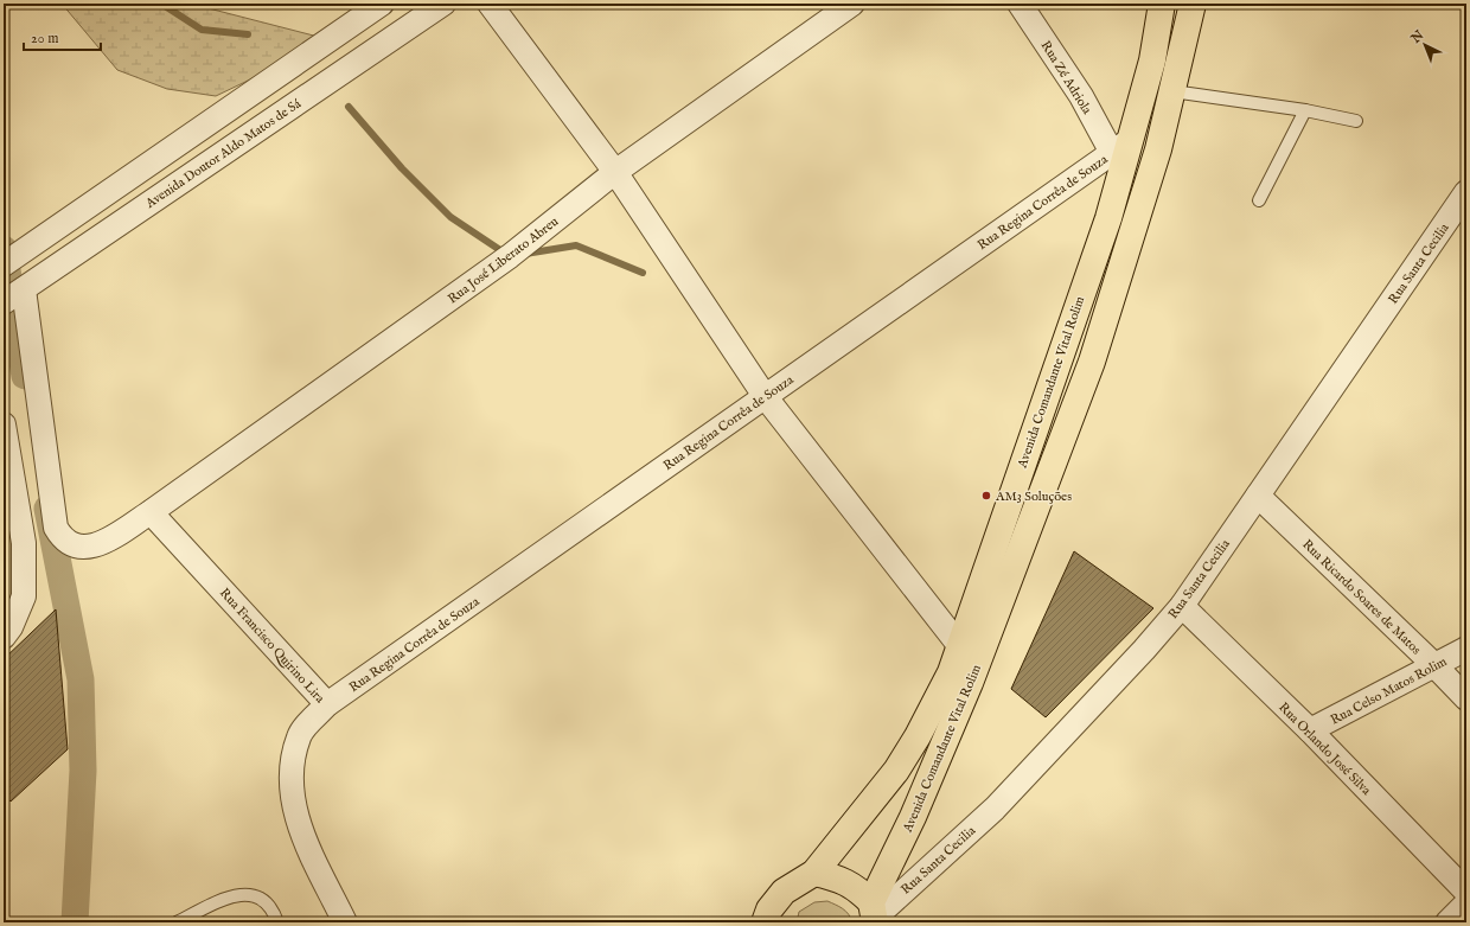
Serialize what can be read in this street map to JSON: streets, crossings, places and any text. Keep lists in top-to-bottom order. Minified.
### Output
{"streets":{"main road":["Avenida Comandante Vital Rolim"],"street":["Rua Zé Adriola","Avenida Doutor Aldo Matos de Sá","Rua Regina Corrêa de Souza","Rua José Liberato Abreu","Rua Santa Cecilia","Rua Ricardo Soares de Matos","Rua Francisco Quirino Lira","Rua Celso Matos Rolim","Rua Orlando José Silva"]},"crossings":[["Rua Zé Adriola","Rua Regina Corrêa de Souza"],["Rua Zé Adriola","Avenida Comandante Vital Rolim"],["Avenida Doutor Aldo Matos de Sá","Rua José Liberato Abreu"],["Rua Regina Corrêa de Souza","Avenida Comandante Vital Rolim"],["Rua Regina Corrêa de Souza","Rua Francisco Quirino Lira"],["Rua José Liberato Abreu","Rua Francisco Quirino Lira"],["Rua Santa Cecilia","Avenida Comandante Vital Rolim"],["Rua Santa Cecilia","Rua Ricardo Soares de Matos"],["Rua Santa Cecilia","Rua Orlando José Silva"],["Rua Ricardo Soares de Matos","Rua Celso Matos Rolim"],["Rua Celso Matos Rolim","Rua Orlando José Silva"]],"places":["AM3 Soluções"],"scale_bar":"20 m","north":"top left"}
